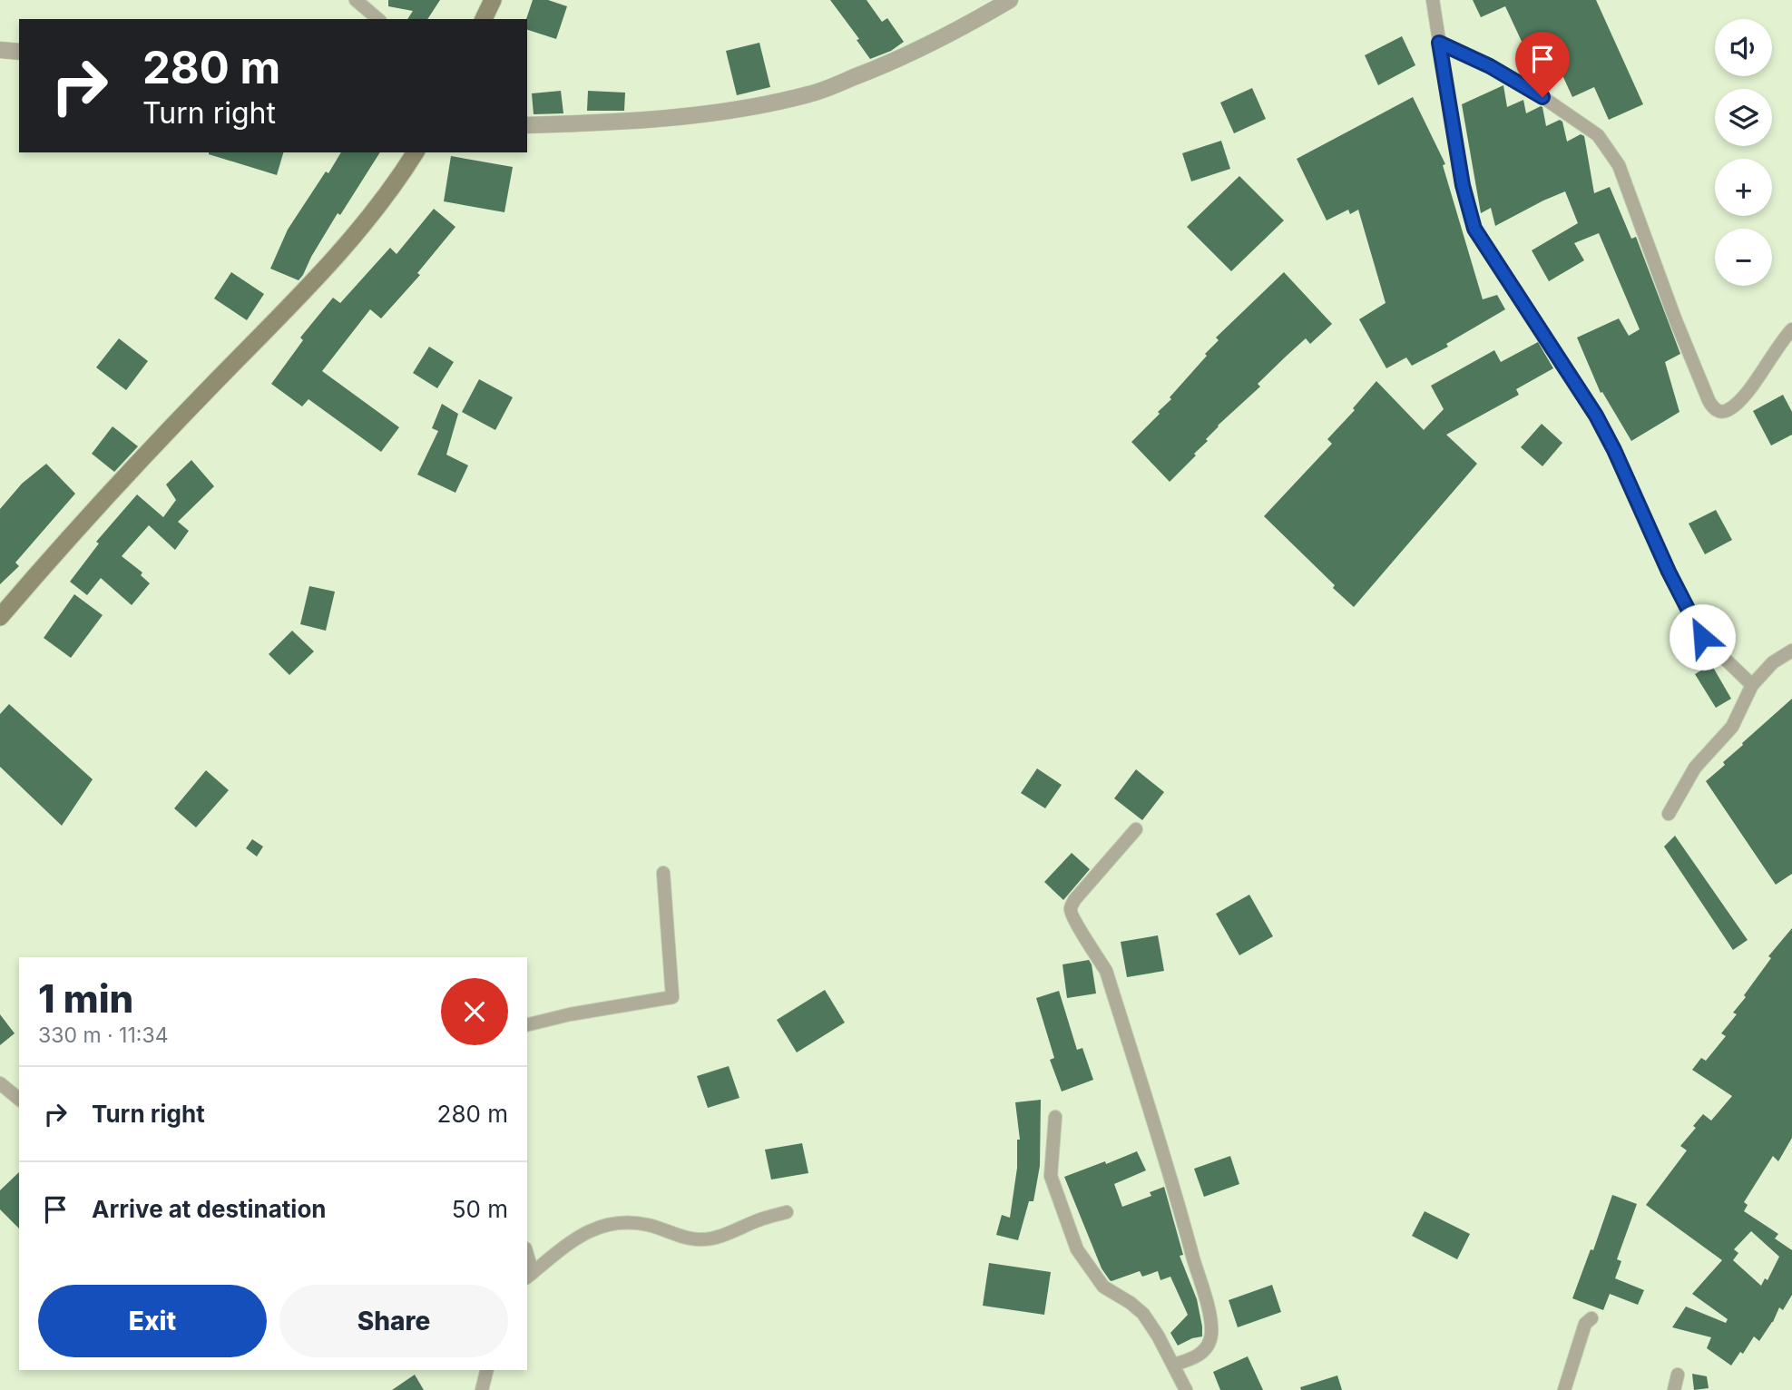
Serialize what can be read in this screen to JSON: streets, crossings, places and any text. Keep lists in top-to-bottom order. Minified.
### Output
{"page":{"map_buttons":["+","−"],"turn":["280 m","Turn right"],"heading":["1 min","330 m · 11:34"],"list":[{"name":"Turn right","value":"280 m"},{"name":"Arrive at destination","value":"50 m"}],"buttons":["Exit","Share"]}}
